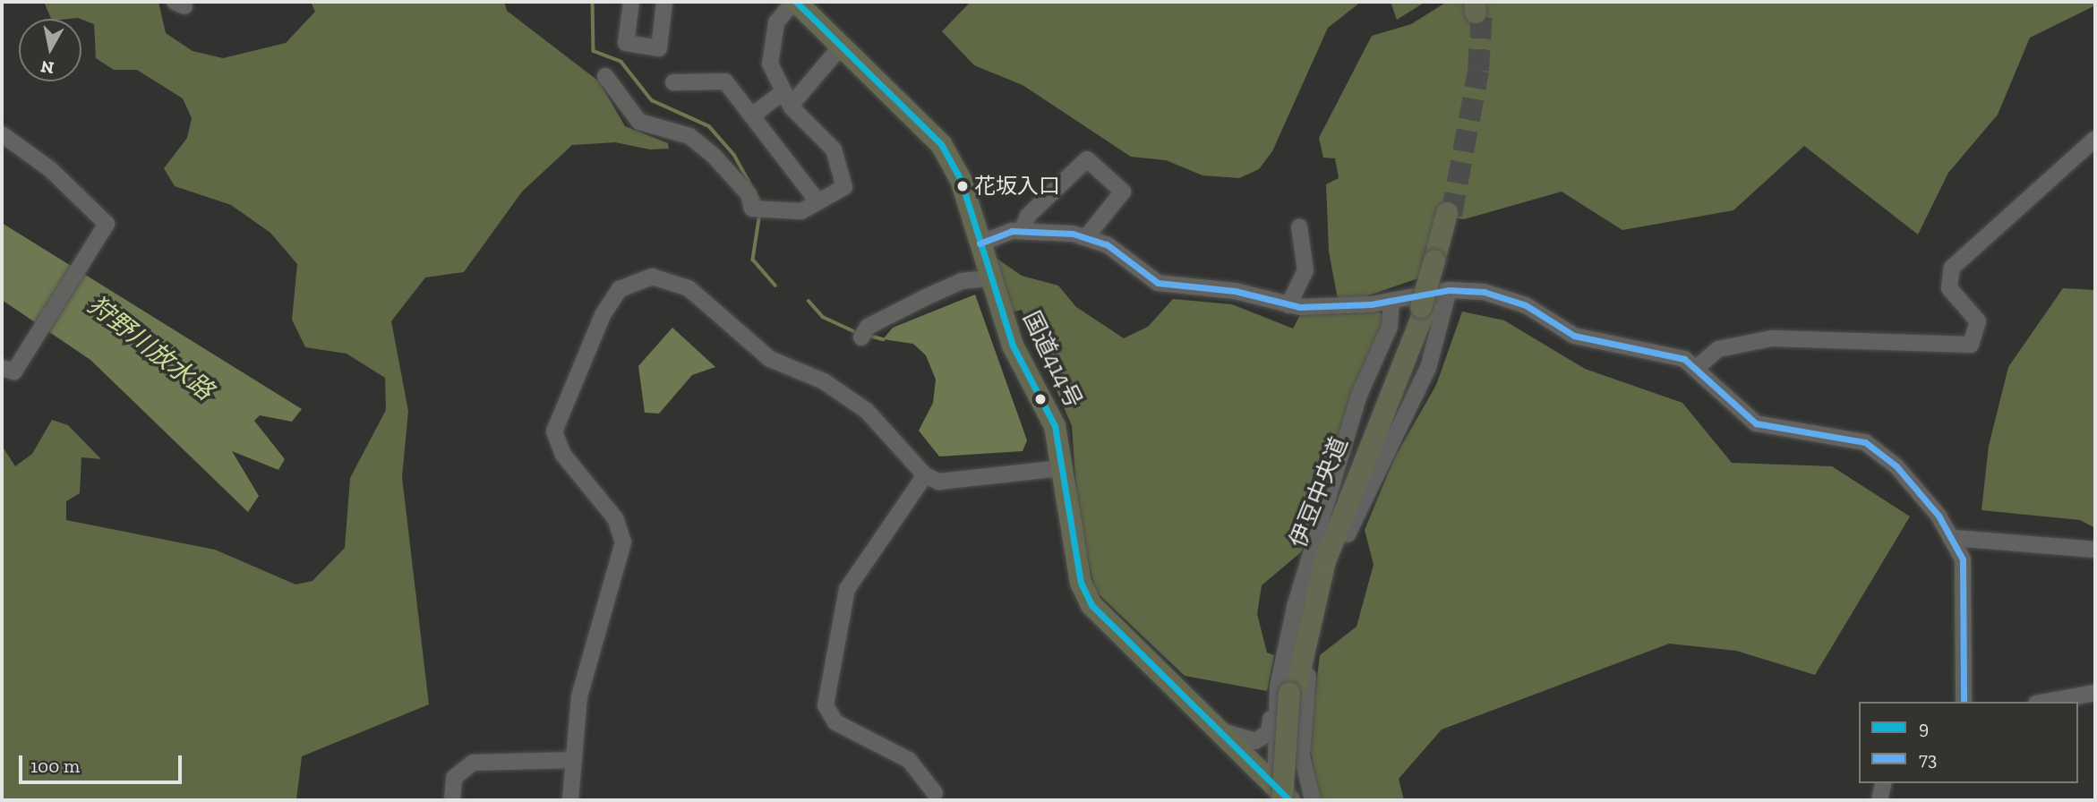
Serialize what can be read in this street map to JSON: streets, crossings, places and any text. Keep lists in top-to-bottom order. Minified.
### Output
{"streets":{"highway":["国道414号","伊豆中央道"]},"crossings":[["国道414号","伊豆中央道"]],"water":["狩野川放水路"],"places":["花坂入口"],"lines":["transit line 9","transit line 73"],"legend":["9","73"],"scale_bar":"100 m","north":"bottom"}
